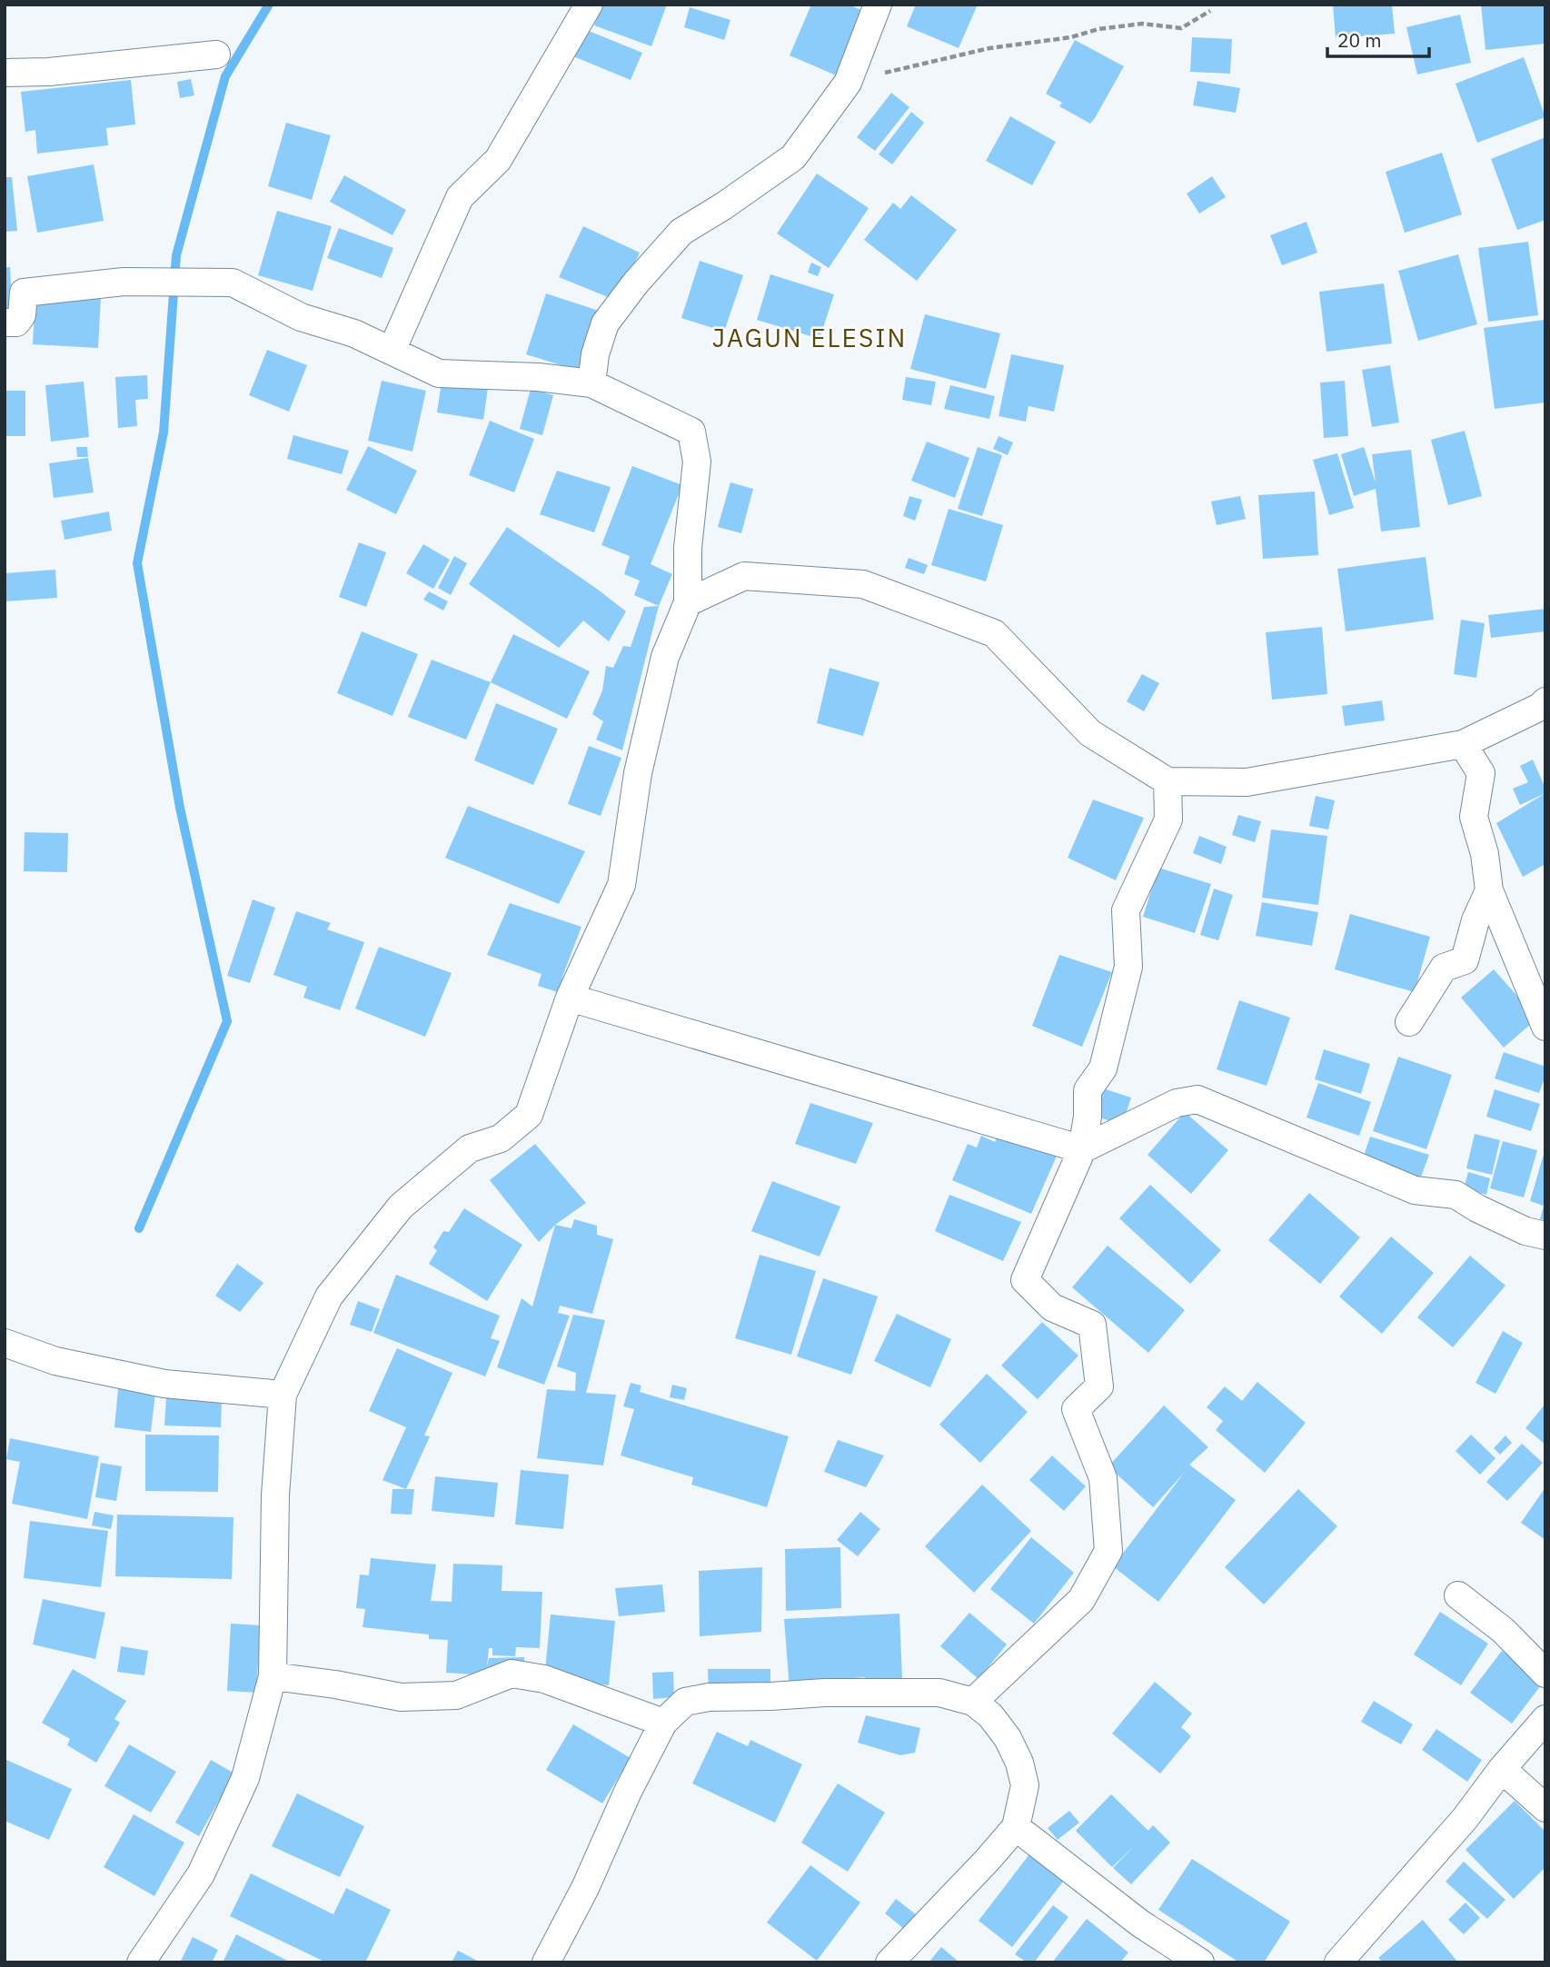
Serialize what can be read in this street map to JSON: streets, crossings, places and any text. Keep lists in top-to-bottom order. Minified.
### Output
{"districts":["JAGUN ELESIN"],"scale_bar":"20 m"}
